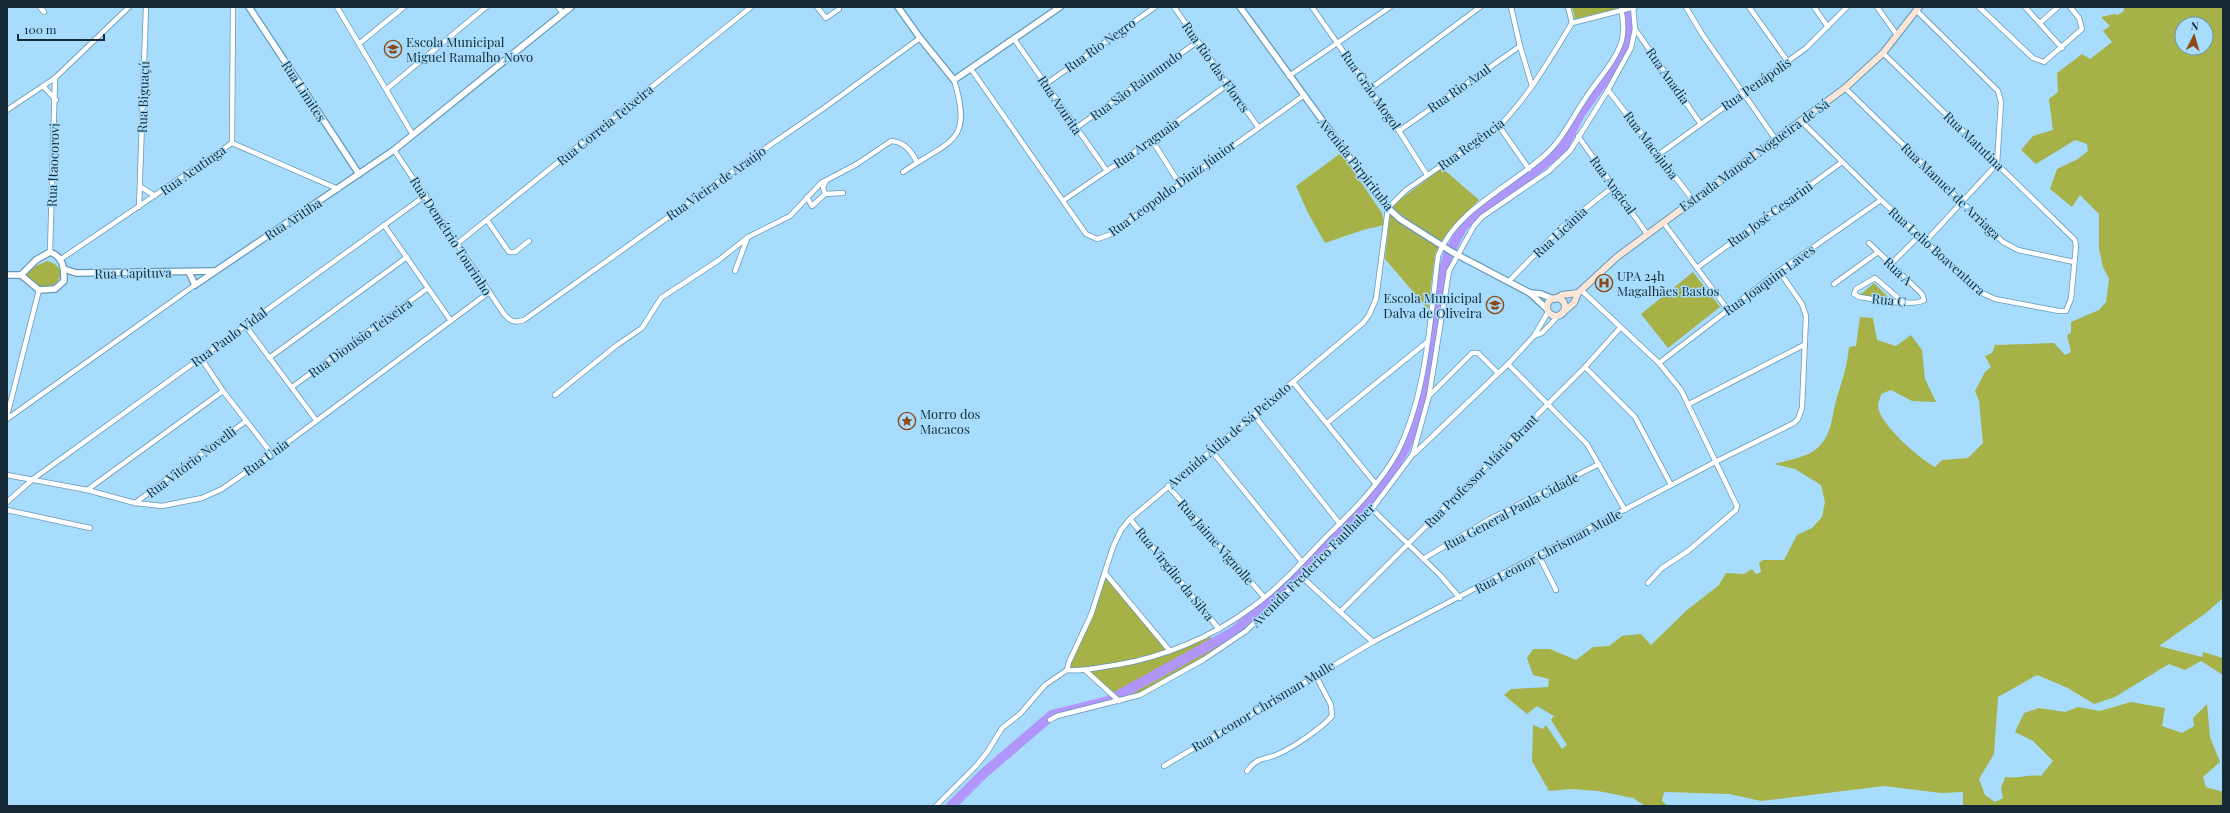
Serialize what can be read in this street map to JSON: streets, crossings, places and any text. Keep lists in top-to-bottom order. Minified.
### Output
{"streets":{"main road":["Estrada Manoel Nogueira de Sá"],"street":["Rua Rio Negro","Rua Rio das Flores","Rua Anadia","Rua Penápolis","Rua São Raimundo","Rua Rio Azul","Rua Grão Mogol","Rua Limites","Rua Biguaçú","Rua Azurita","Rua Correia Teixeira","Rua Matutina","Rua Araguaia","Rua Regência","Rua Macajuba","Avenida Pirpirituba","Rua Itaocorovi","Rua Acutinga","Rua Vieira de Araújo","Rua Angical","Rua Leopoldo Diniz Júnior","Rua Manuel de Arriaga","Rua José Cesarini","Rua Aritiba","Rua Licânia","Rua Demétrio Tourinho","Rua Lelio Boaventura","Rua A","Rua Capituva","Rua Joaquim Laves","Rua C","Rua Paulo Vidal","Rua Dionísio Teixeira","Avenida Átila de Sá Peixoto","Rua Unia","Rua Vitório Novelli","Rua Professor Mário Brant","Rua General Paula Cidade","Rua Jaime Vignolle","Rua Leonor Chrisman Mulle","Avenida Frederico Faulhaber","Rua Virgílio da Silva"]},"crossings":[["Rua Rio Negro","Rua Azurita"],["Rua Rio das Flores","Rua São Raimundo"],["Rua Rio das Flores","Rua Araguaia"],["Rua Rio das Flores","Rua Leopoldo Diniz Júnior"],["Rua Anadia","Rua Penápolis"],["Rua Anadia","Avenida Frederico Faulhaber"],["Rua Penápolis","Rua Macajuba"],["Rua São Raimundo","Rua Azurita"],["Rua Rio Azul","Rua Grão Mogol"],["Rua Grão Mogol","Rua Regência"],["Rua Limites","Rua Aritiba"],["Rua Biguaçú","Rua Acutinga"],["Rua Azurita","Rua Araguaia"],["Rua Correia Teixeira","Rua Demétrio Tourinho"],["Rua Matutina","Estrada Manoel Nogueira de Sá"],["Rua Matutina","Rua Lelio Boaventura"],["Rua Araguaia","Rua Leopoldo Diniz Júnior"],["Rua Regência","Avenida Pirpirituba"],["Rua Regência","Avenida Átila de Sá Peixoto"],["Rua Macajuba","Estrada Manoel Nogueira de Sá"],["Rua Macajuba","Avenida Frederico Faulhaber"],["Estrada Manoel Nogueira de Sá","Avenida Pirpirituba"],["Estrada Manoel Nogueira de Sá","Rua Angical"],["Estrada Manoel Nogueira de Sá","Rua Manuel de Arriaga"],["Estrada Manoel Nogueira de Sá","Rua Lelio Boaventura"],["Avenida Pirpirituba","Rua Leopoldo Diniz Júnior"],["Avenida Pirpirituba","Rua Licânia"],["Avenida Pirpirituba","Avenida Átila de Sá Peixoto"],["Avenida Pirpirituba","Avenida Frederico Faulhaber"],["Rua Itaocorovi","Rua Acutinga"],["Rua Itaocorovi","Rua Capituva"],["Rua Acutinga","Rua Capituva"],["Rua Vieira de Araújo","Rua Demétrio Tourinho"],["Rua Angical","Rua Licânia"],["Rua Angical","Avenida Frederico Faulhaber"],["Rua Manuel de Arriaga","Rua Lelio Boaventura"],["Rua José Cesarini","Rua Lelio Boaventura"],["Rua Aritiba","Rua Demétrio Tourinho"],["Rua Aritiba","Rua Capituva"],["Rua Demétrio Tourinho","Rua Paulo Vidal"],["Rua Demétrio Tourinho","Rua Unia"],["Rua Lelio Boaventura","Rua Joaquim Laves"],["Rua A","Rua C"],["Rua Joaquim Laves","Rua Leonor Chrisman Mulle"],["Rua Paulo Vidal","Rua Unia"],["Avenida Átila de Sá Peixoto","Rua Jaime Vignolle"],["Avenida Átila de Sá Peixoto","Avenida Frederico Faulhaber"],["Avenida Átila de Sá Peixoto","Rua Virgílio da Silva"],["Rua Unia","Rua Vitório Novelli"],["Rua Jaime Vignolle","Avenida Frederico Faulhaber"],["Avenida Frederico Faulhaber","Rua Virgílio da Silva"]],"places":{"school or university":["Escola Municipal Miguel Ramalho Novo","Escola Municipal Dalva de Oliveira"],"hospital":["UPA 24h Magalhães Bastos"],"place":["Morro dos Macacos"]},"scale_bar":"100 m","north":"top"}
